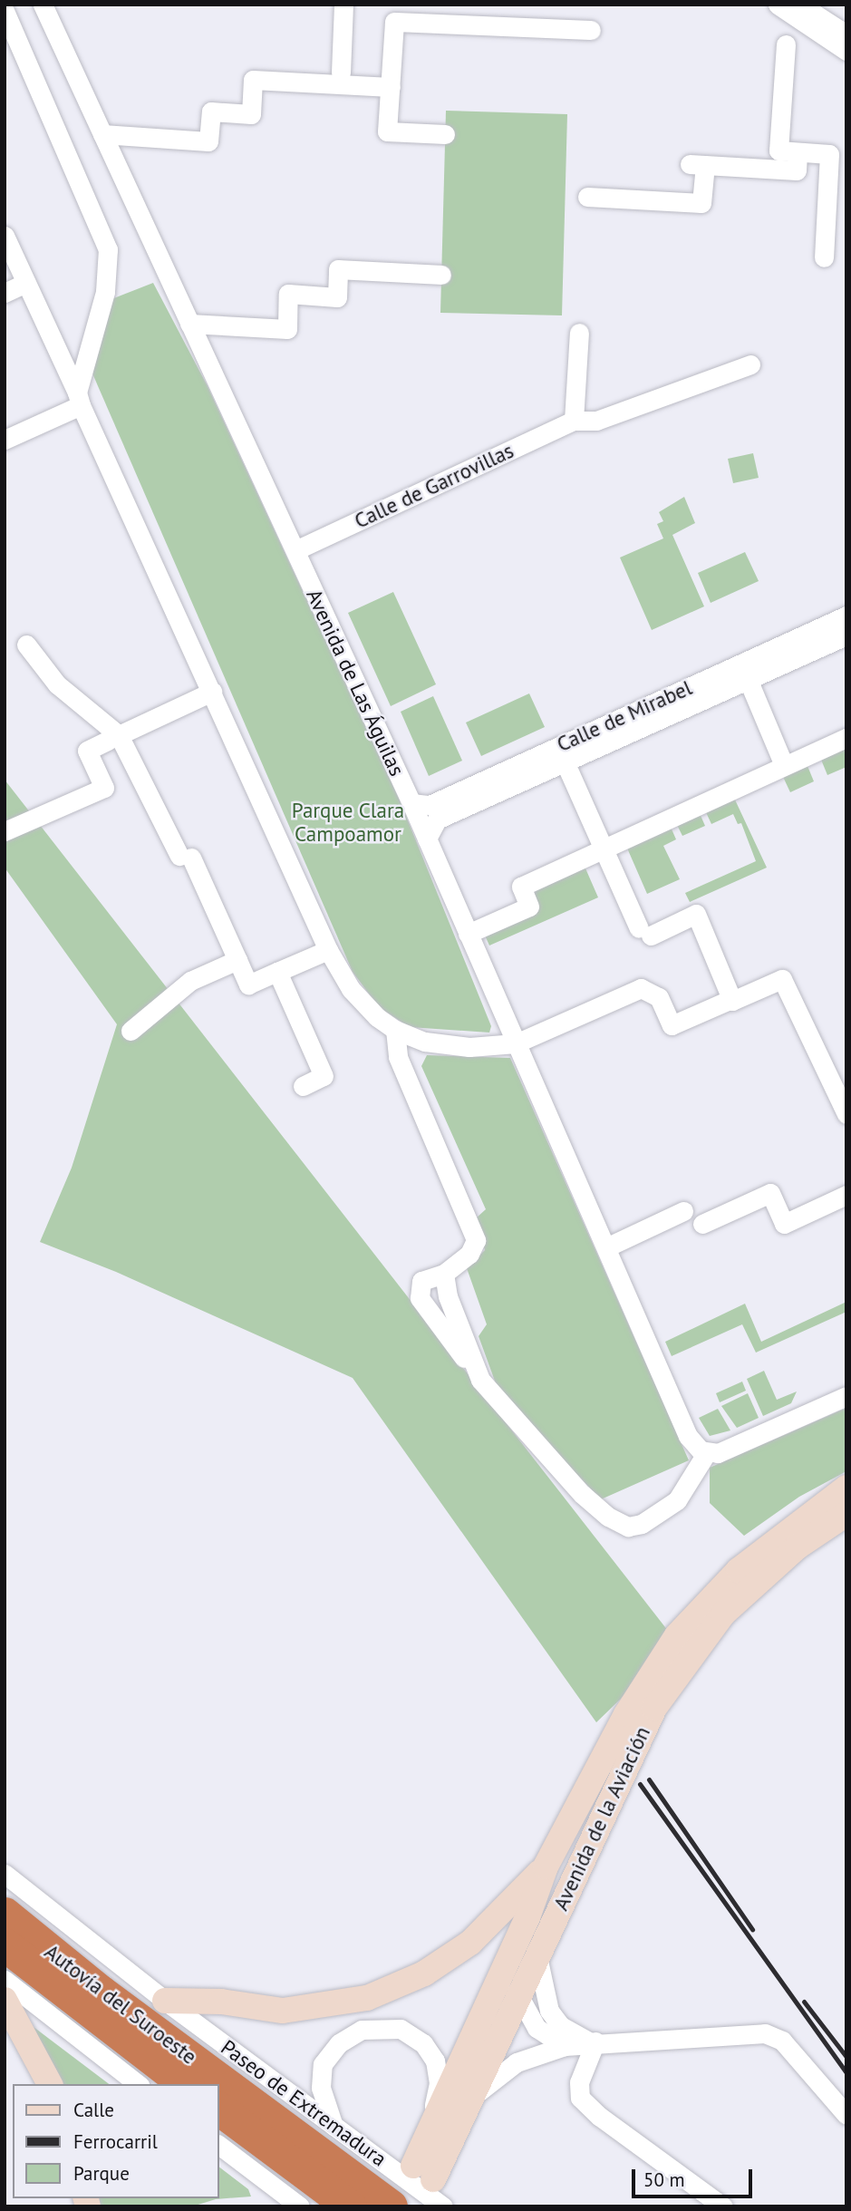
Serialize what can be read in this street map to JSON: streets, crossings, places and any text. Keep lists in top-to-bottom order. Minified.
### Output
{"streets":{"highway":["Autovía del Suroeste"],"main road":["Avenida de la Aviación"],"street":["Calle de Garrovillas","Avenida de Las Águilas","Calle de Mirabel","Paseo de Extremadura"]},"crossings":[["Calle de Garrovillas","Avenida de Las Águilas"],["Avenida de Las Águilas","Calle de Mirabel"],["Avenida de la Aviación","Paseo de Extremadura"]],"parks":["Parque Clara Campoamor"],"legend":["Calle","Ferrocarril","Parque"],"scale_bar":"50 m"}
